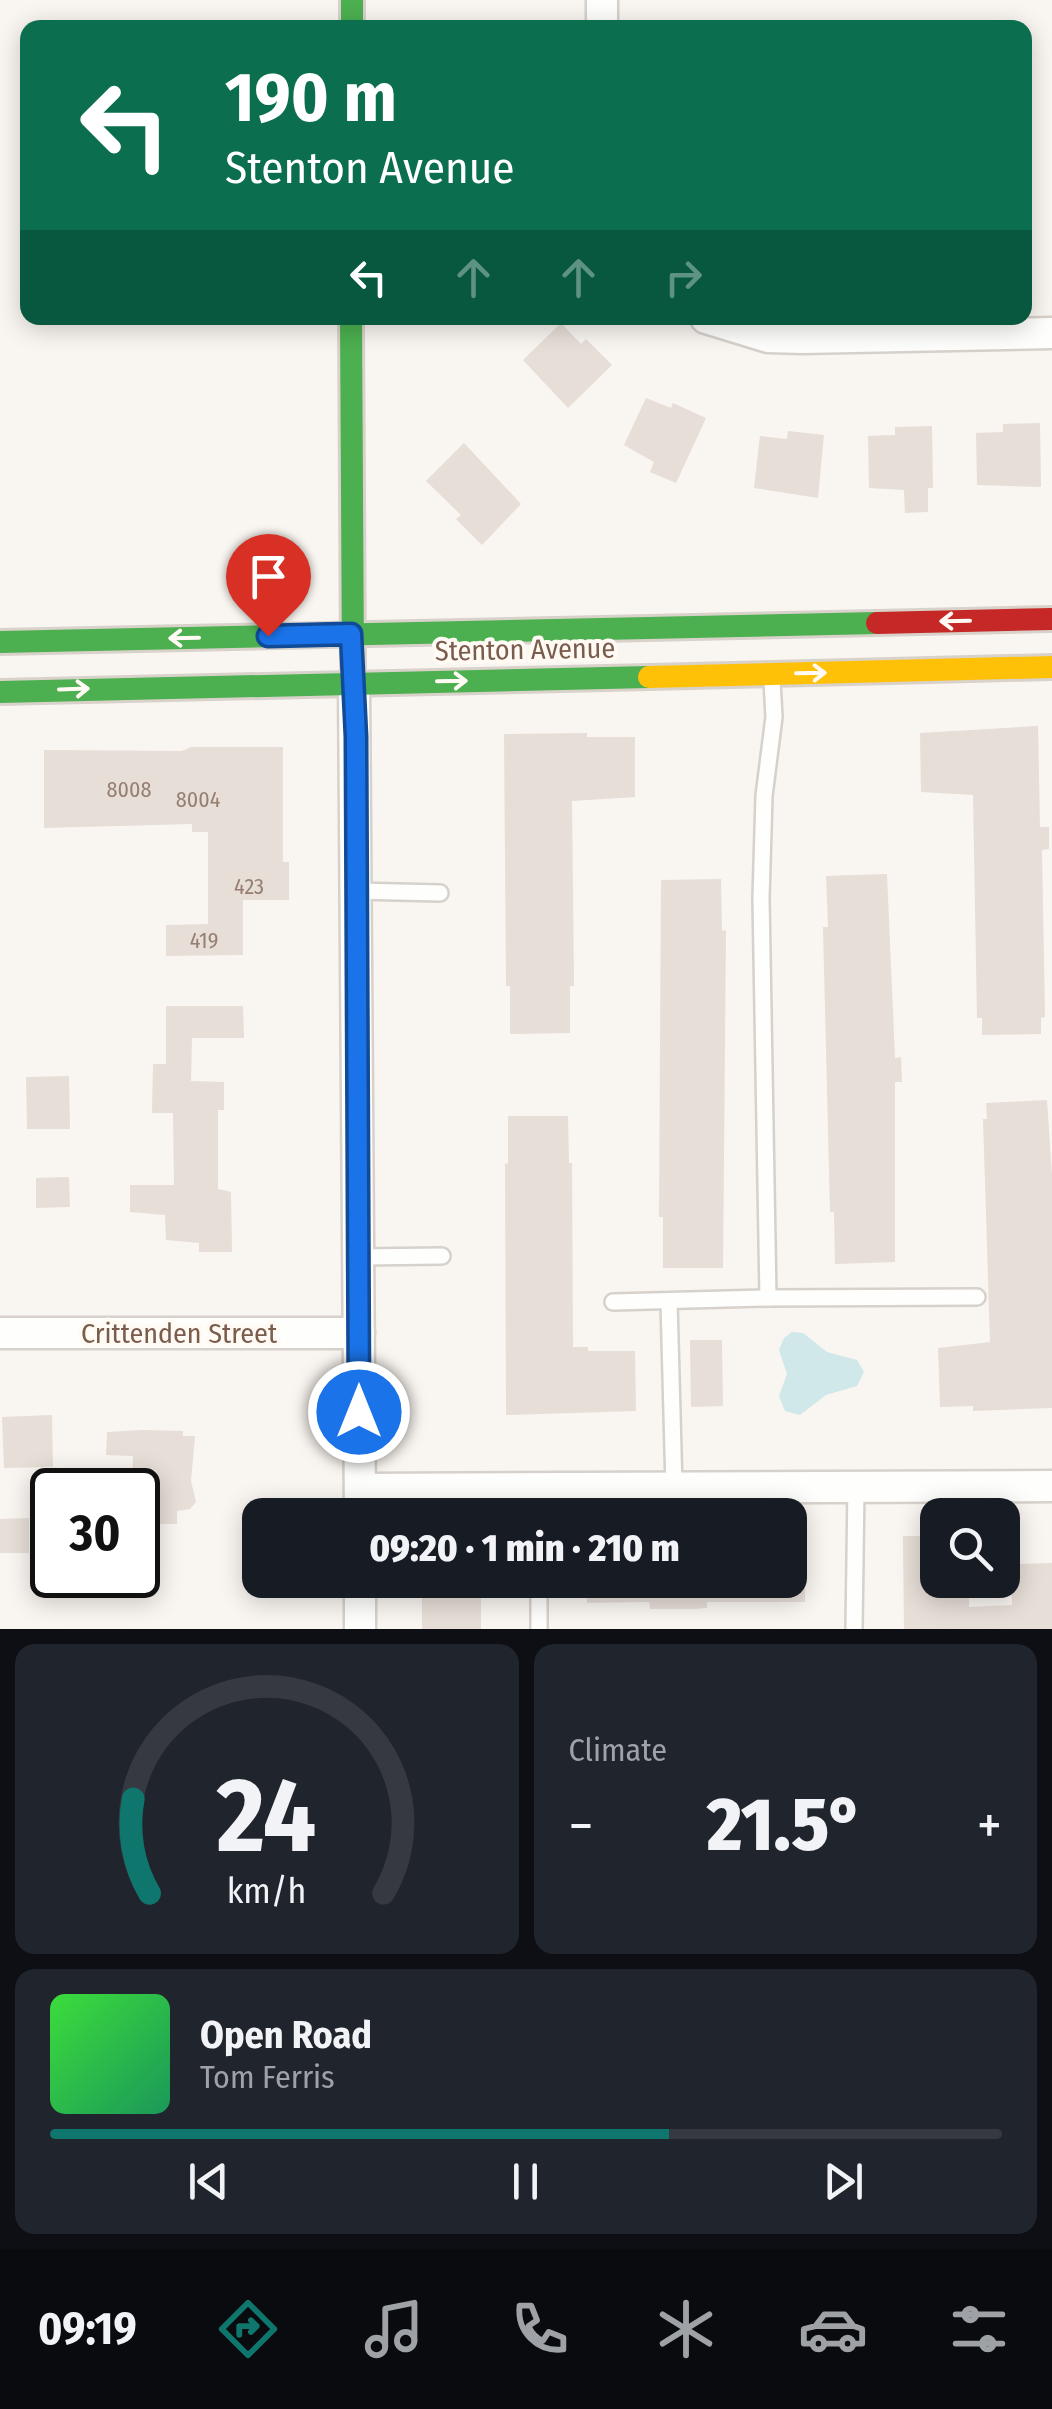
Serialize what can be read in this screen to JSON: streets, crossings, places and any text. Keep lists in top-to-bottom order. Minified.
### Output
{"streets":{"main road":["Stenton Avenue"],"street":["Crittenden Street"]},"house_numbers":["8008","8004","423","419"],"page":{"turn":["190 m","Stenton Avenue"],"limit":"30","trip":"09:20 · 1 min · 210 m","tile":"Climate","heat":["−","21.5°","+"],"song":["Open Road","Tom Ferris"],"tabs":"09:19","gauge":["24","km/h"]}}
